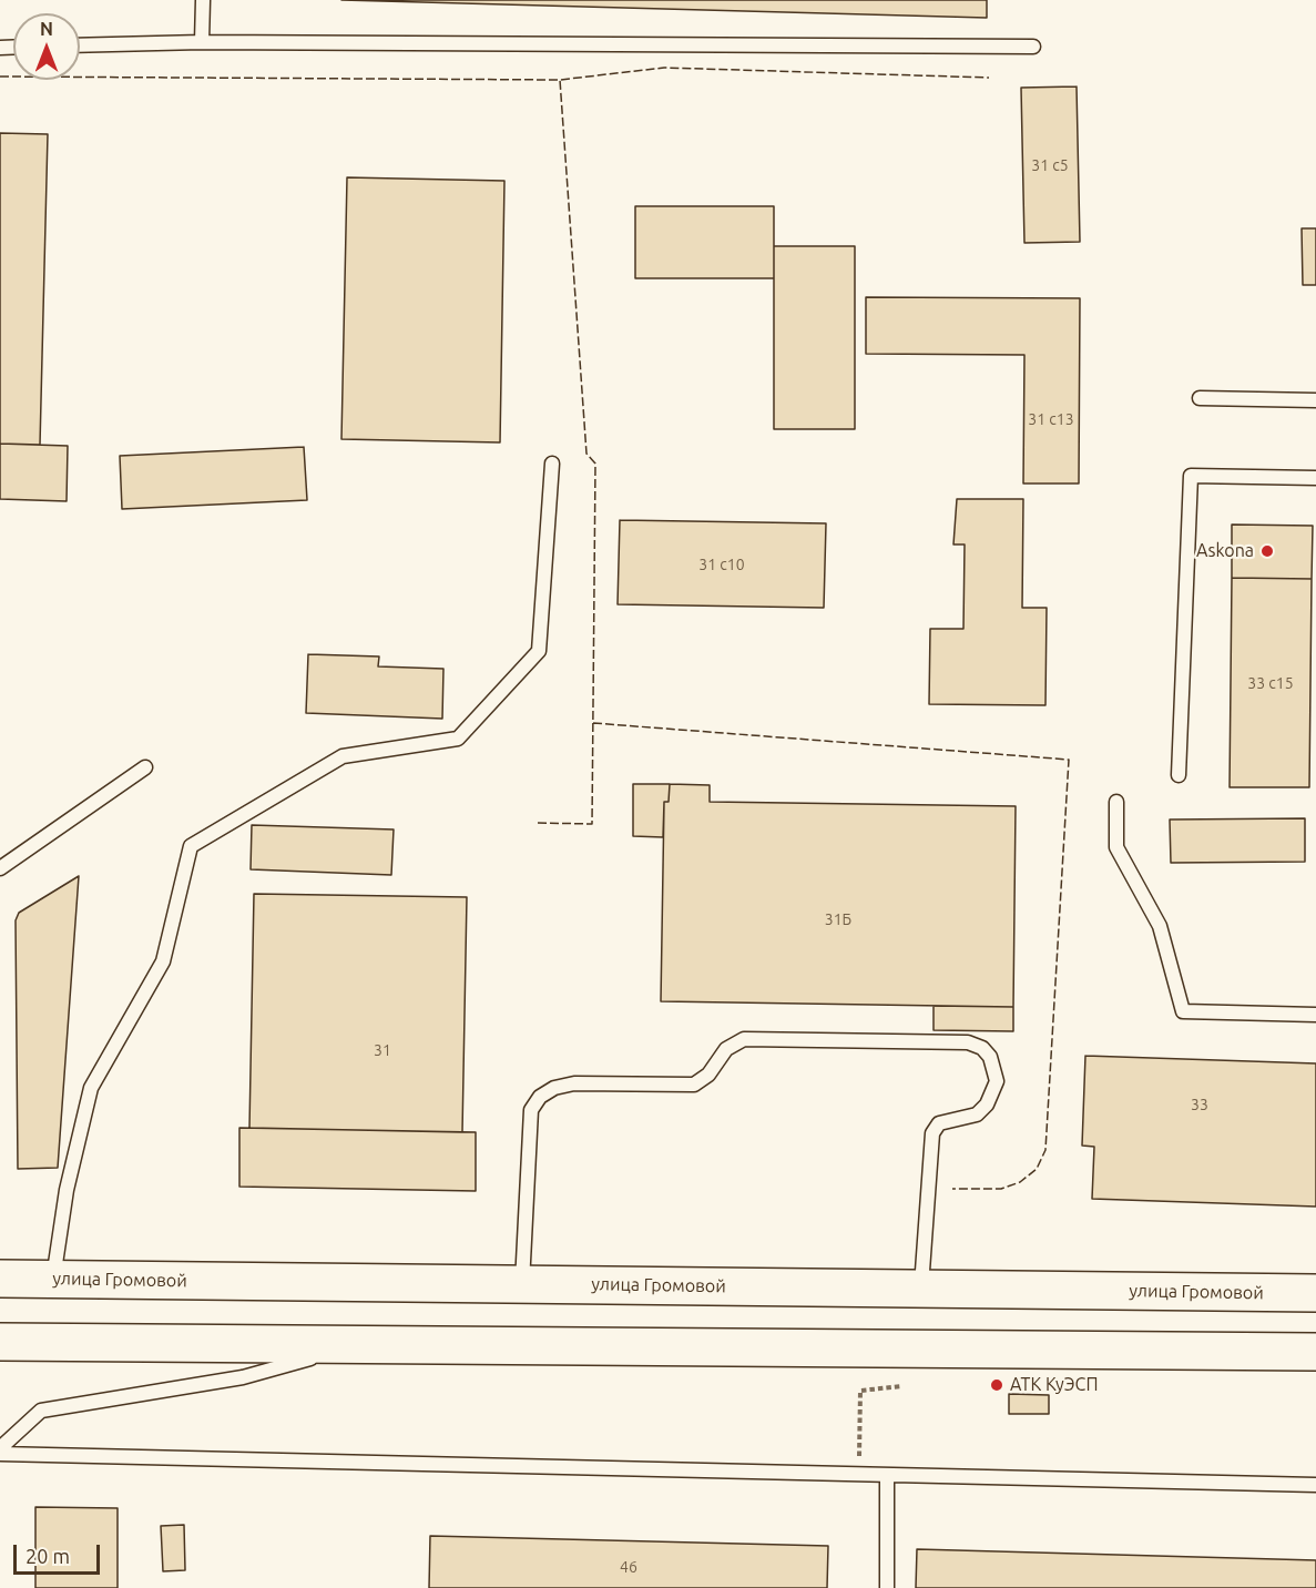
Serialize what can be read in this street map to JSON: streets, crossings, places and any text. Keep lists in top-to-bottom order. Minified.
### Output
{"streets":{"main road":["улица Громовой"]},"places":["Askona","АТК КуЭСП"],"house_numbers":["31 с5","31 с13","31 с10","33 с15","31Б","31","33","46"],"scale_bar":"20 m","north":"top"}
